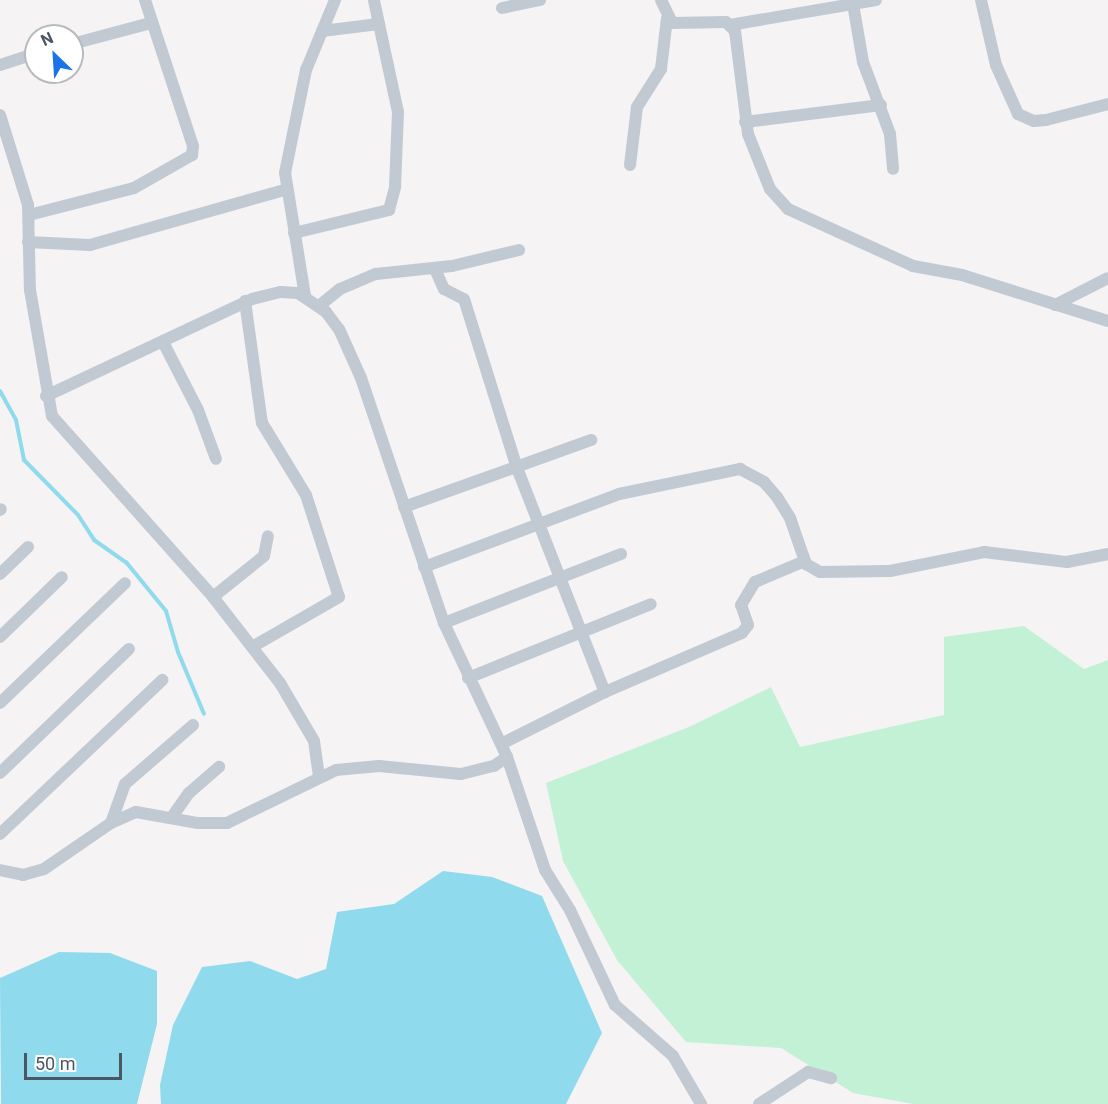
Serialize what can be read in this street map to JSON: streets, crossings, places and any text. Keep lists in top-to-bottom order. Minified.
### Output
{"scale_bar":"50 m","north":"top left"}
